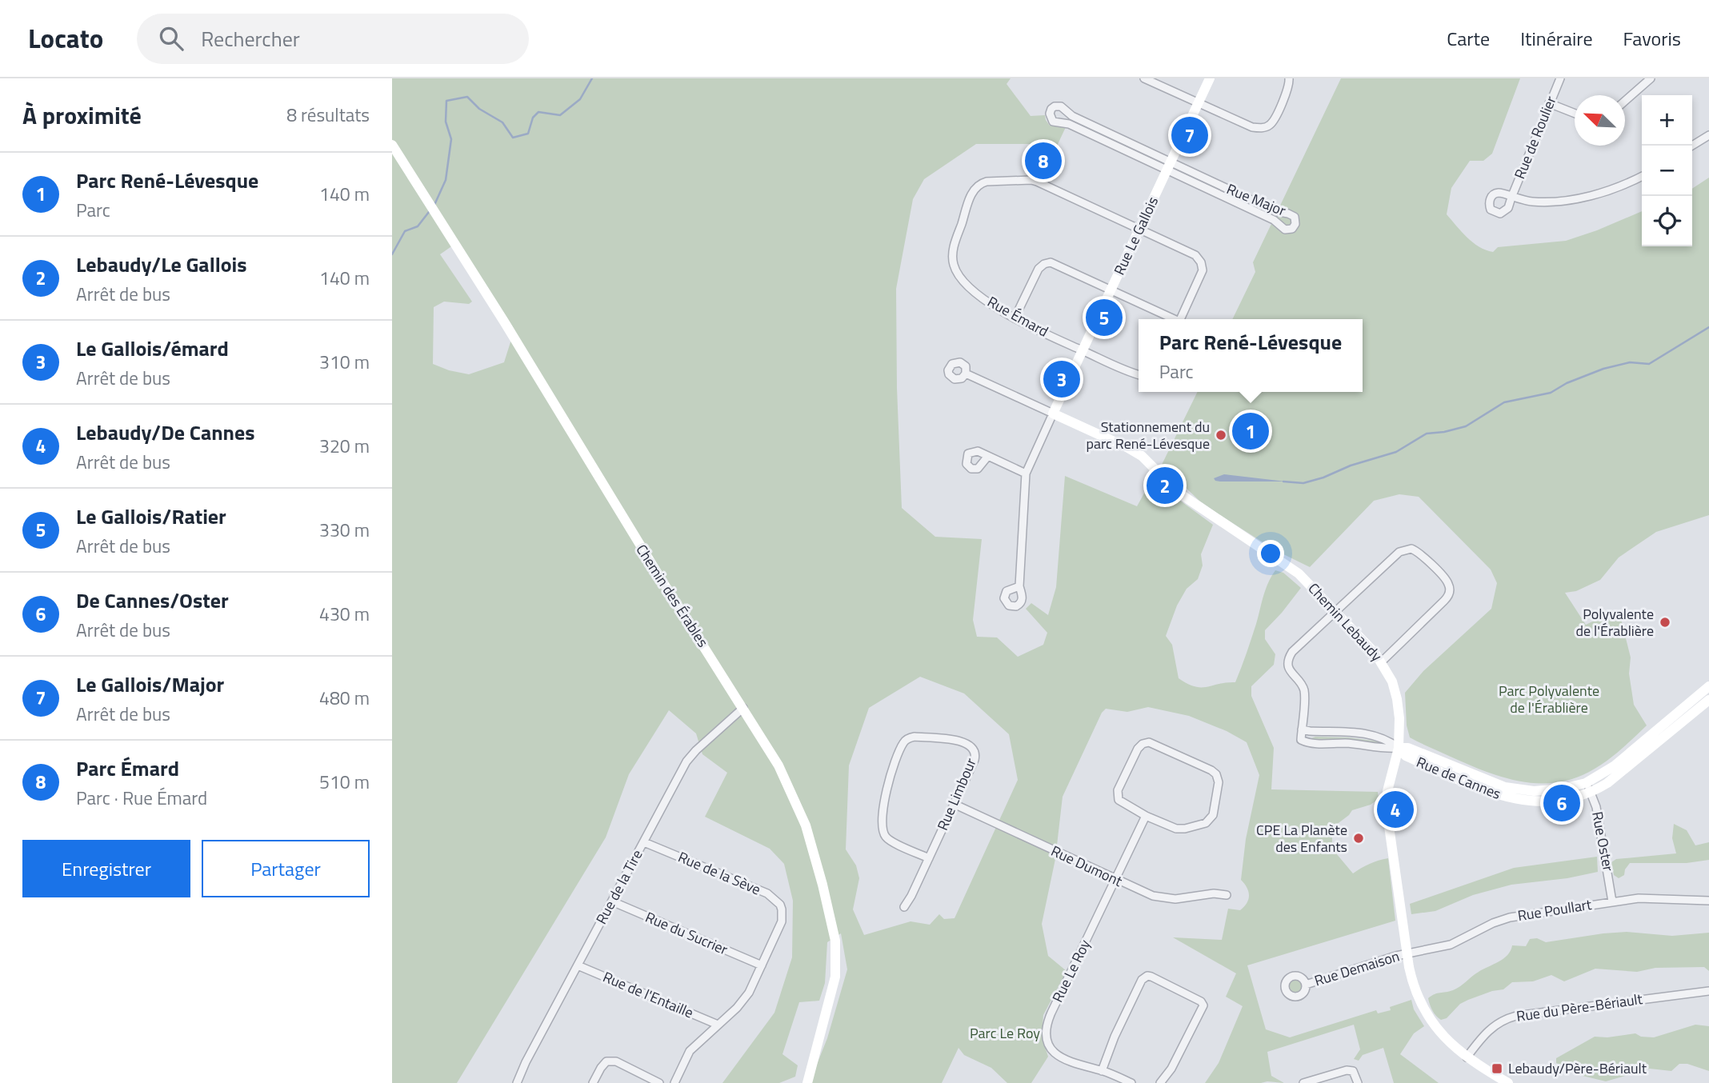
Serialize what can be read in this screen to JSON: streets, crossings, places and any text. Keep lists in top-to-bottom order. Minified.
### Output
{"streets":{"street":["Rue de Roulier","Rue Major","Rue Le Gallois","Rue Émard","Chemin des Érables","Chemin Lebaudy","Rue de Cannes","Rue Limbour","Rue Oster","Rue Dumont","Rue de la Sève","Rue de la Tire","Rue Poullart","Rue du Sucrier","Rue Demaison","Rue Le Roy","Rue de l'Entaille","Rue du Père-Bériault"]},"crossings":[["Rue Major","Rue Le Gallois"],["Rue Le Gallois","Rue Émard"],["Rue Le Gallois","Chemin Lebaudy"],["Chemin des Érables","Rue de la Tire"],["Chemin Lebaudy","Rue de Cannes"],["Chemin Lebaudy","Rue Poullart"],["Chemin Lebaudy","Rue Demaison"],["Chemin Lebaudy","Rue du Père-Bériault"],["Rue de Cannes","Rue Oster"],["Rue Limbour","Rue Dumont"],["Rue Oster","Rue Poullart"],["Rue Dumont","Rue Le Roy"],["Rue de la Sève","Rue de la Tire"],["Rue de la Sève","Rue du Sucrier"],["Rue de la Sève","Rue de l'Entaille"],["Rue de la Tire","Rue du Sucrier"],["Rue de la Tire","Rue de l'Entaille"],["Rue Poullart","Rue Demaison"]],"parks":["Parc Polyvalente de l'Érablière","Parc Le Roy"],"places":{"other":["Stationnement du parc René-Lévesque","Polyvalente de l'Érablière","CPE La Planète des Enfants"],"transit":["Lebaudy/Père-Bériault"]},"north":"top left","page":{"header":"Locato","search":"Rechercher","nav":["Carte","Itinéraire","Favoris"],"heading":["À proximité","8 résultats"],"map_buttons":["+","−"],"pins":["7","8","5","3","1","2","6","4"],"list":[{"mark":"1","name":"Parc René-Lévesque","note":"Parc","value":"140 m"},{"mark":"2","name":"Lebaudy/Le Gallois","note":"Arrêt de bus","value":"140 m"},{"mark":"3","name":"Le Gallois/émard","note":"Arrêt de bus","value":"310 m"},{"mark":"4","name":"Lebaudy/De Cannes","note":"Arrêt de bus","value":"320 m"},{"mark":"5","name":"Le Gallois/Ratier","note":"Arrêt de bus","value":"330 m"},{"mark":"6","name":"De Cannes/Oster","note":"Arrêt de bus","value":"430 m"},{"mark":"7","name":"Le Gallois/Major","note":"Arrêt de bus","value":"480 m"},{"mark":"8","name":"Parc Émard","note":"Parc · Rue Émard","value":"510 m"}],"popup":["Parc René-Lévesque","Parc"],"buttons":["Enregistrer","Partager"]}}
